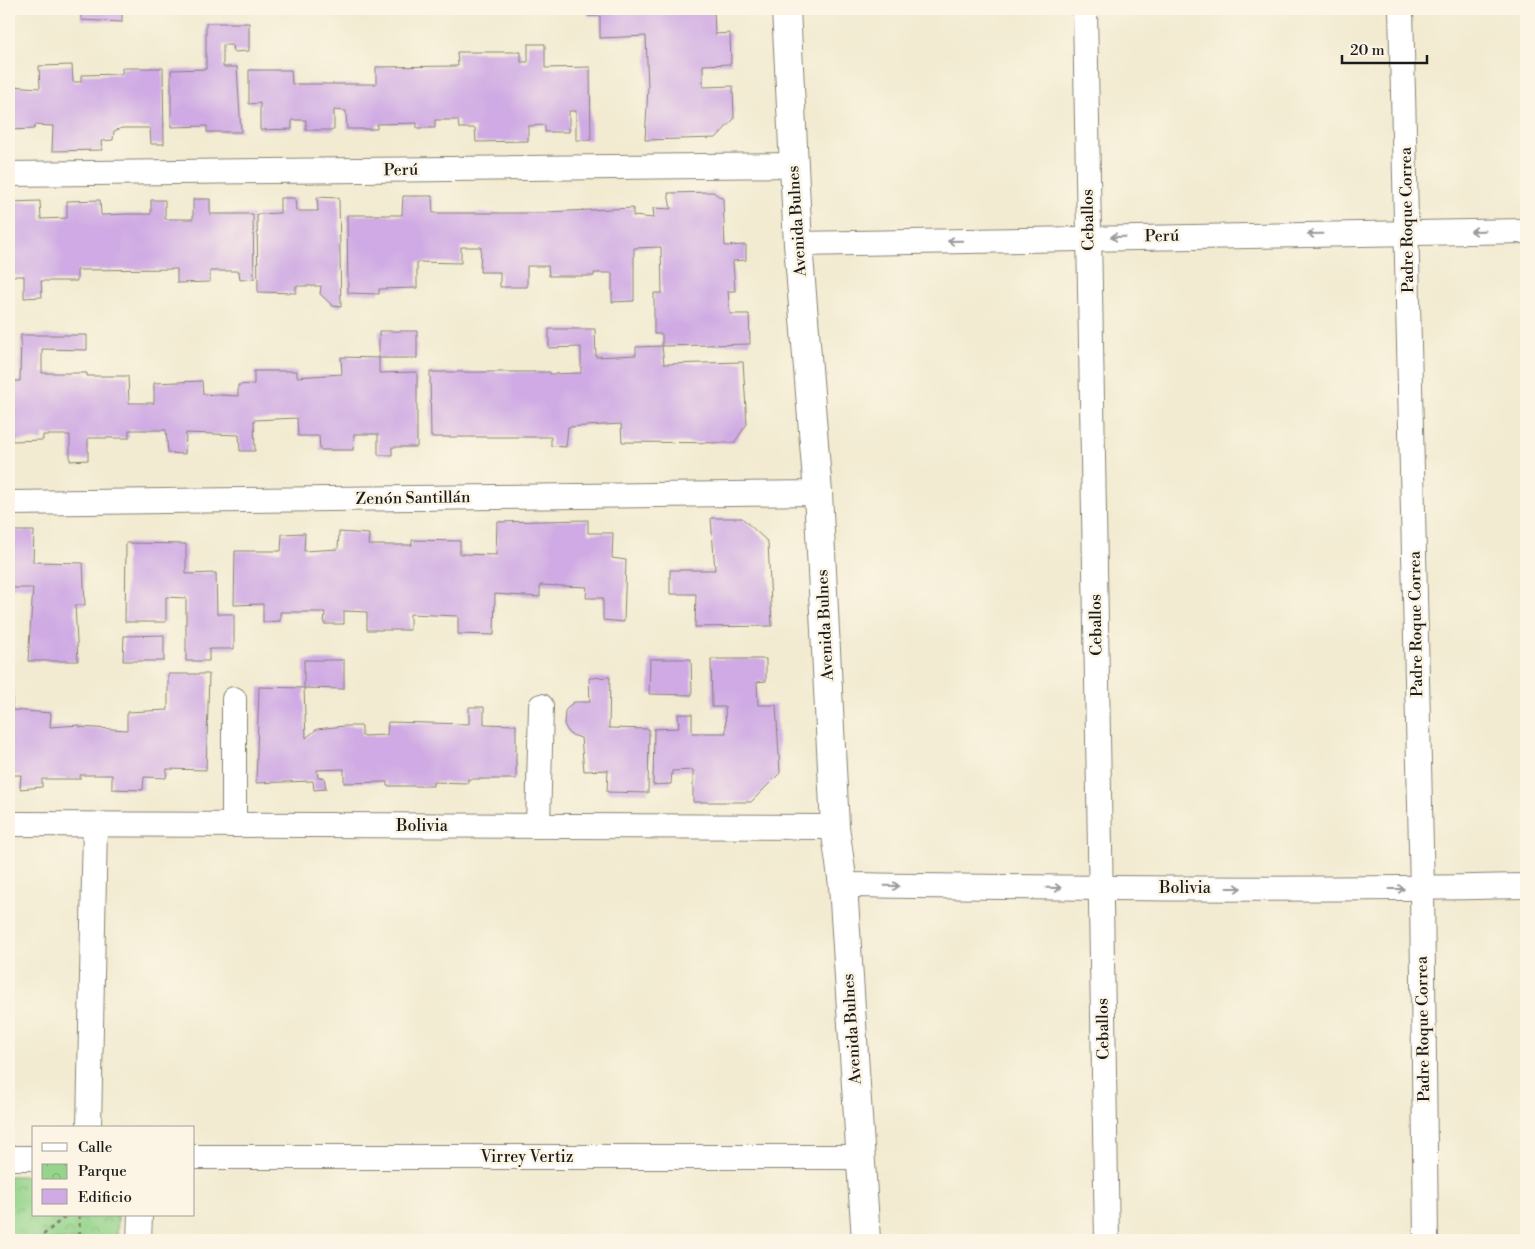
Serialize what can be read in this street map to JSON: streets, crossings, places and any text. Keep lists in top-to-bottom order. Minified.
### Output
{"streets":{"street":["Perú","Ceballos","Padre Roque Correa","Avenida Bulnes","Zenón Santillán","Bolivia","Virrey Vertiz"]},"crossings":[["Perú","Ceballos"],["Perú","Padre Roque Correa"],["Perú","Avenida Bulnes"],["Ceballos","Bolivia"],["Padre Roque Correa","Bolivia"],["Avenida Bulnes","Zenón Santillán"],["Avenida Bulnes","Bolivia"],["Avenida Bulnes","Virrey Vertiz"]],"one_way":["Perú","Bolivia"],"legend":["Calle","Parque","Edificio"],"scale_bar":"20 m"}
